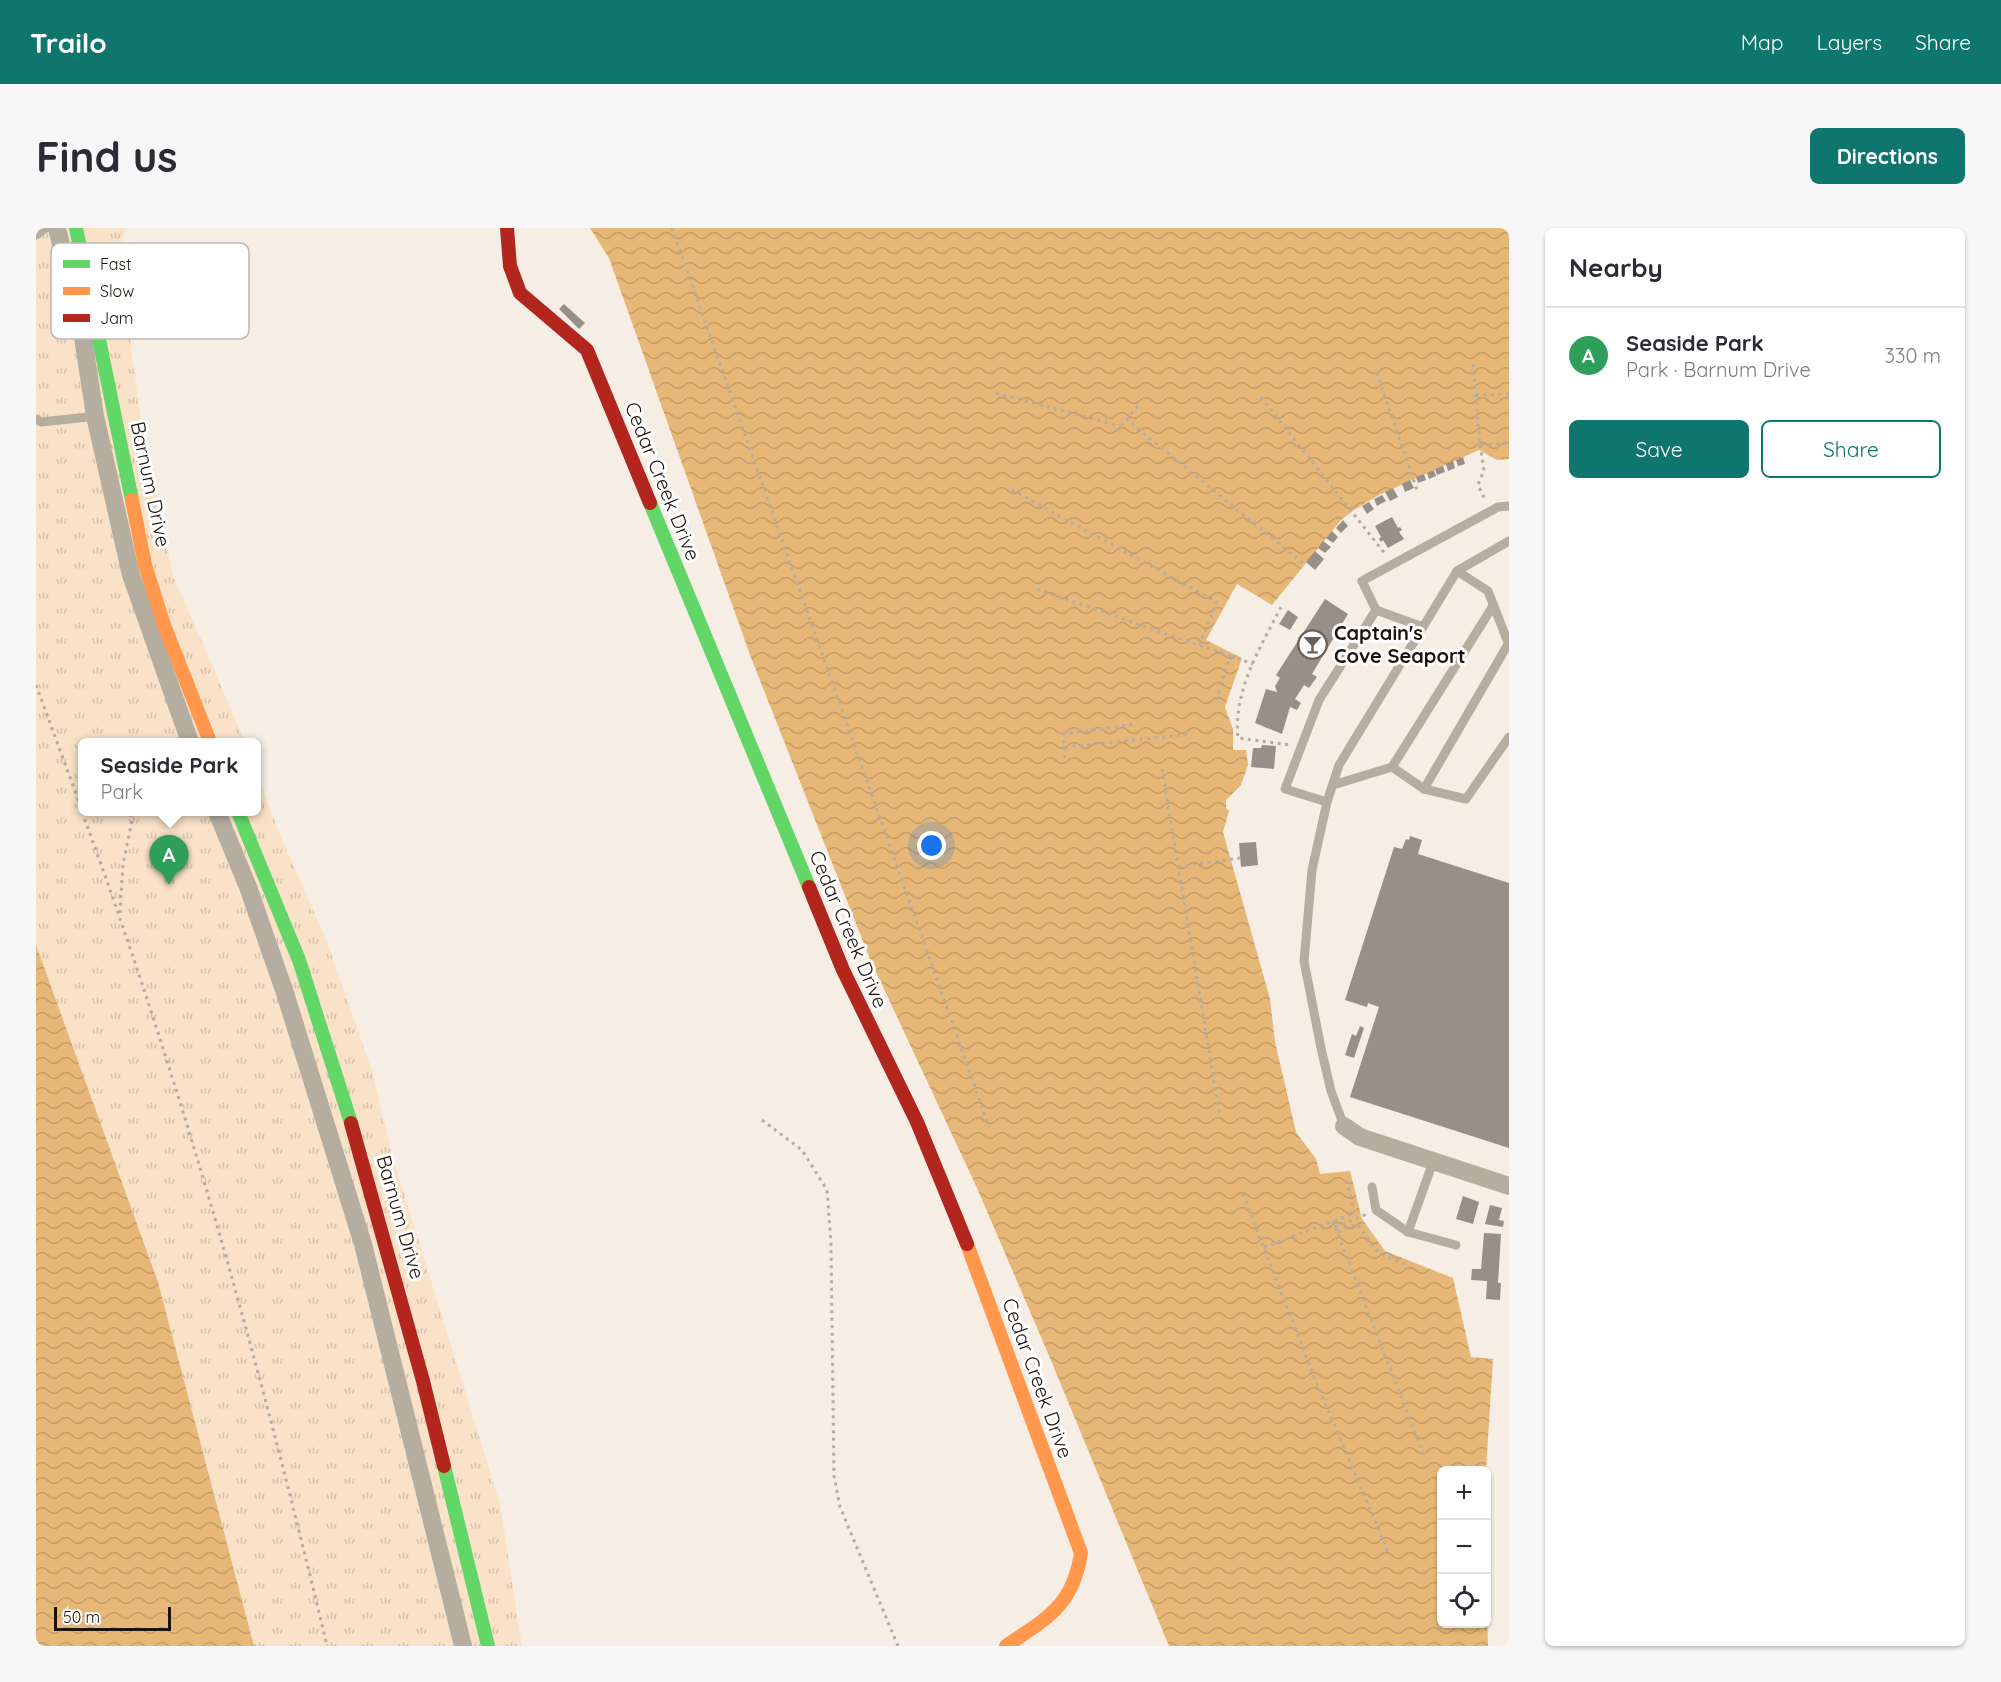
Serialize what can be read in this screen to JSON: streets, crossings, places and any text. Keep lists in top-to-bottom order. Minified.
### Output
{"streets":{"street":["Cedar Creek Drive","Barnum Drive"]},"places":{"bar":["Captain's Cove Seaport"]},"legend":["Fast","Slow","Jam"],"scale_bar":"50 m","page":{"header":"Trailo","nav":["Map","Layers","Share"],"buttons":["Directions",["Save","Share"]],"title":"Find us","heading":"Nearby","list":[{"mark":"A","name":"Seaside Park","note":"Park · Barnum Drive","value":"330 m"}],"popup":["Seaside Park","Park"],"pins":"A","map_buttons":["+","−"],"scale":"50 m"}}
